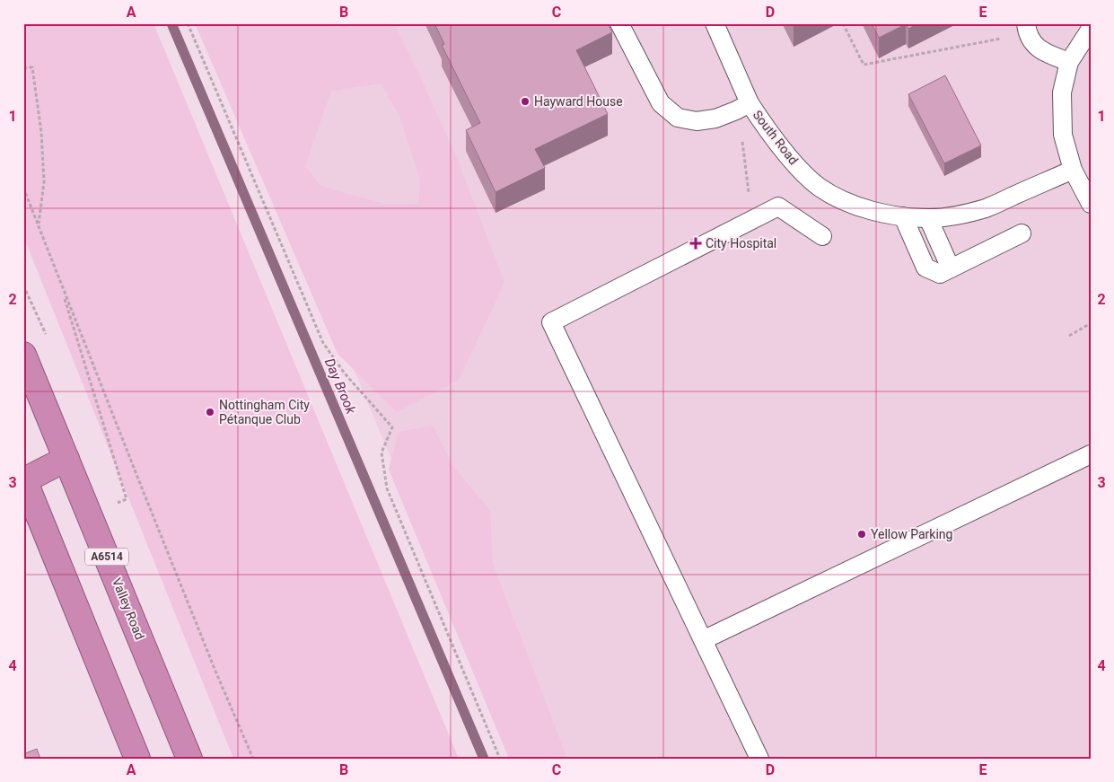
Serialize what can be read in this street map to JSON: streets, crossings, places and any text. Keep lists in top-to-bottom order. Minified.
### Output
{"streets":{"highway":["A6514","Valley Road"],"lane":["South Road"]},"water":["Day Brook"],"places":{"other":["Hayward House","Nottingham City Pétanque Club","Yellow Parking"],"health":["City Hospital"]},"grid":{"columns":["A","B","C","D","E"],"rows":["1","2","3","4"]}}
